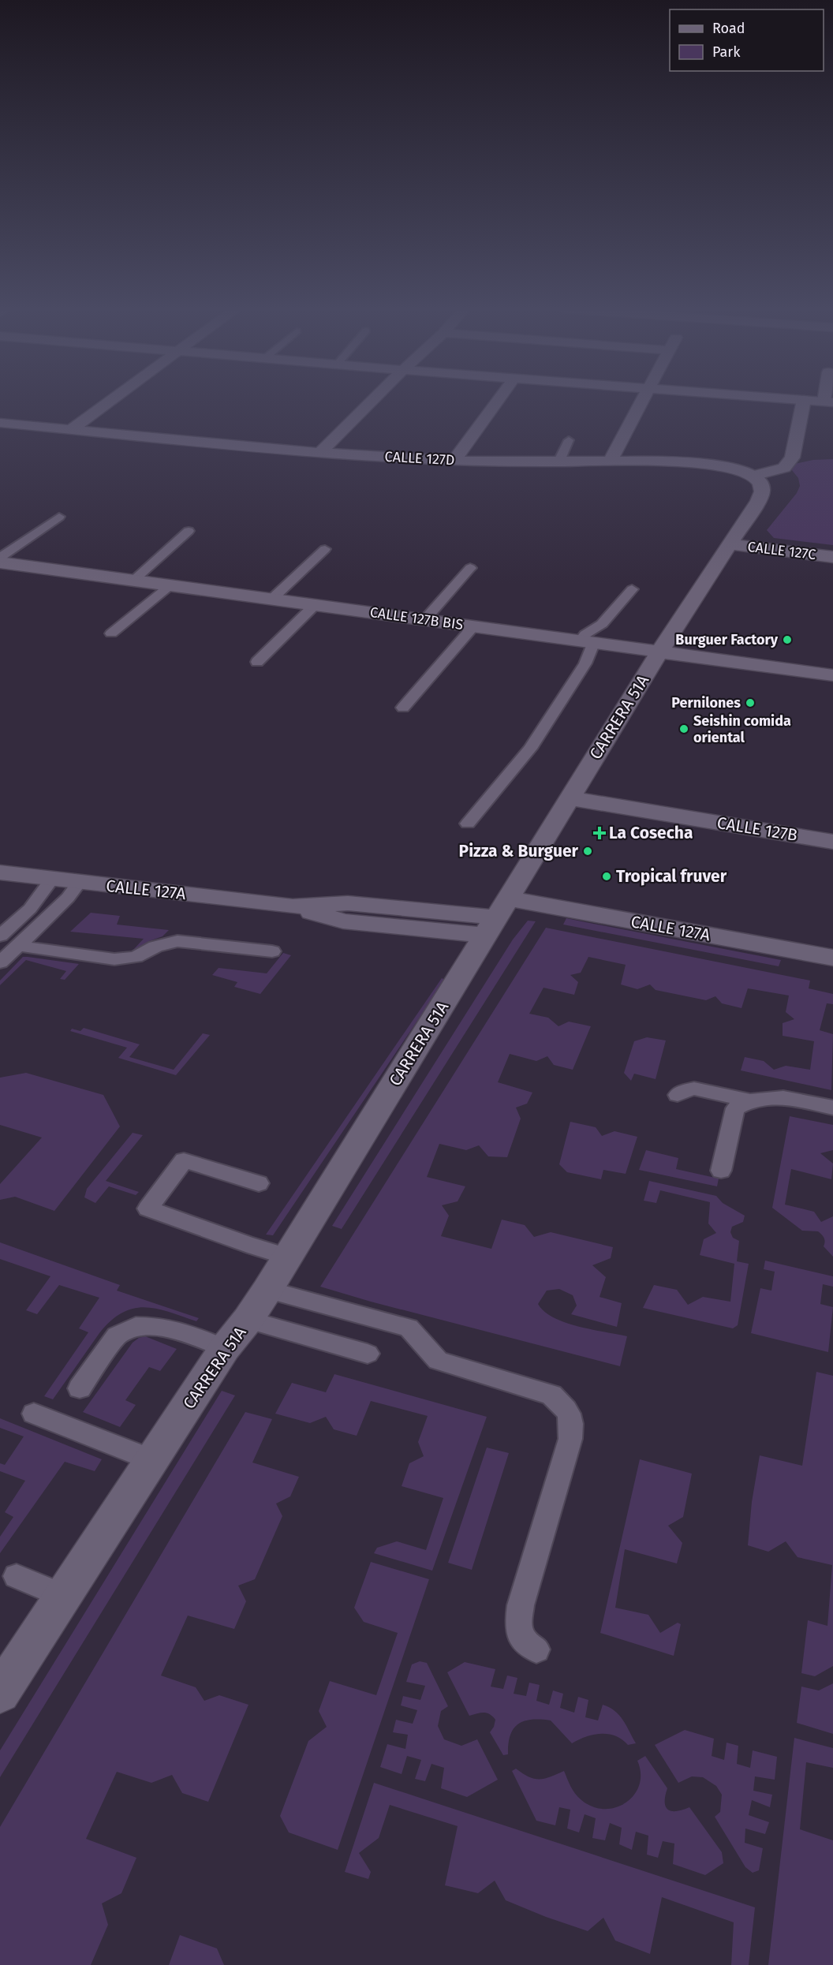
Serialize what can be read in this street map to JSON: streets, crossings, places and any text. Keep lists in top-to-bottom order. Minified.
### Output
{"streets":{"street":["CALLE 127D","CALLE 127C","CALLE 127B BIS","CARRERA 51A","CALLE 127B","CALLE 127A"]},"crossings":[["CALLE 127D","CARRERA 51A"],["CALLE 127C","CARRERA 51A"],["CALLE 127B BIS","CARRERA 51A"],["CARRERA 51A","CALLE 127B"],["CARRERA 51A","CALLE 127A"]],"places":{"other":["Burguer Factory","Pernilones","Seishin comida oriental","Pizza & Burguer","Tropical fruver"],"health":["La Cosecha"]},"legend":["Road","Park"]}
